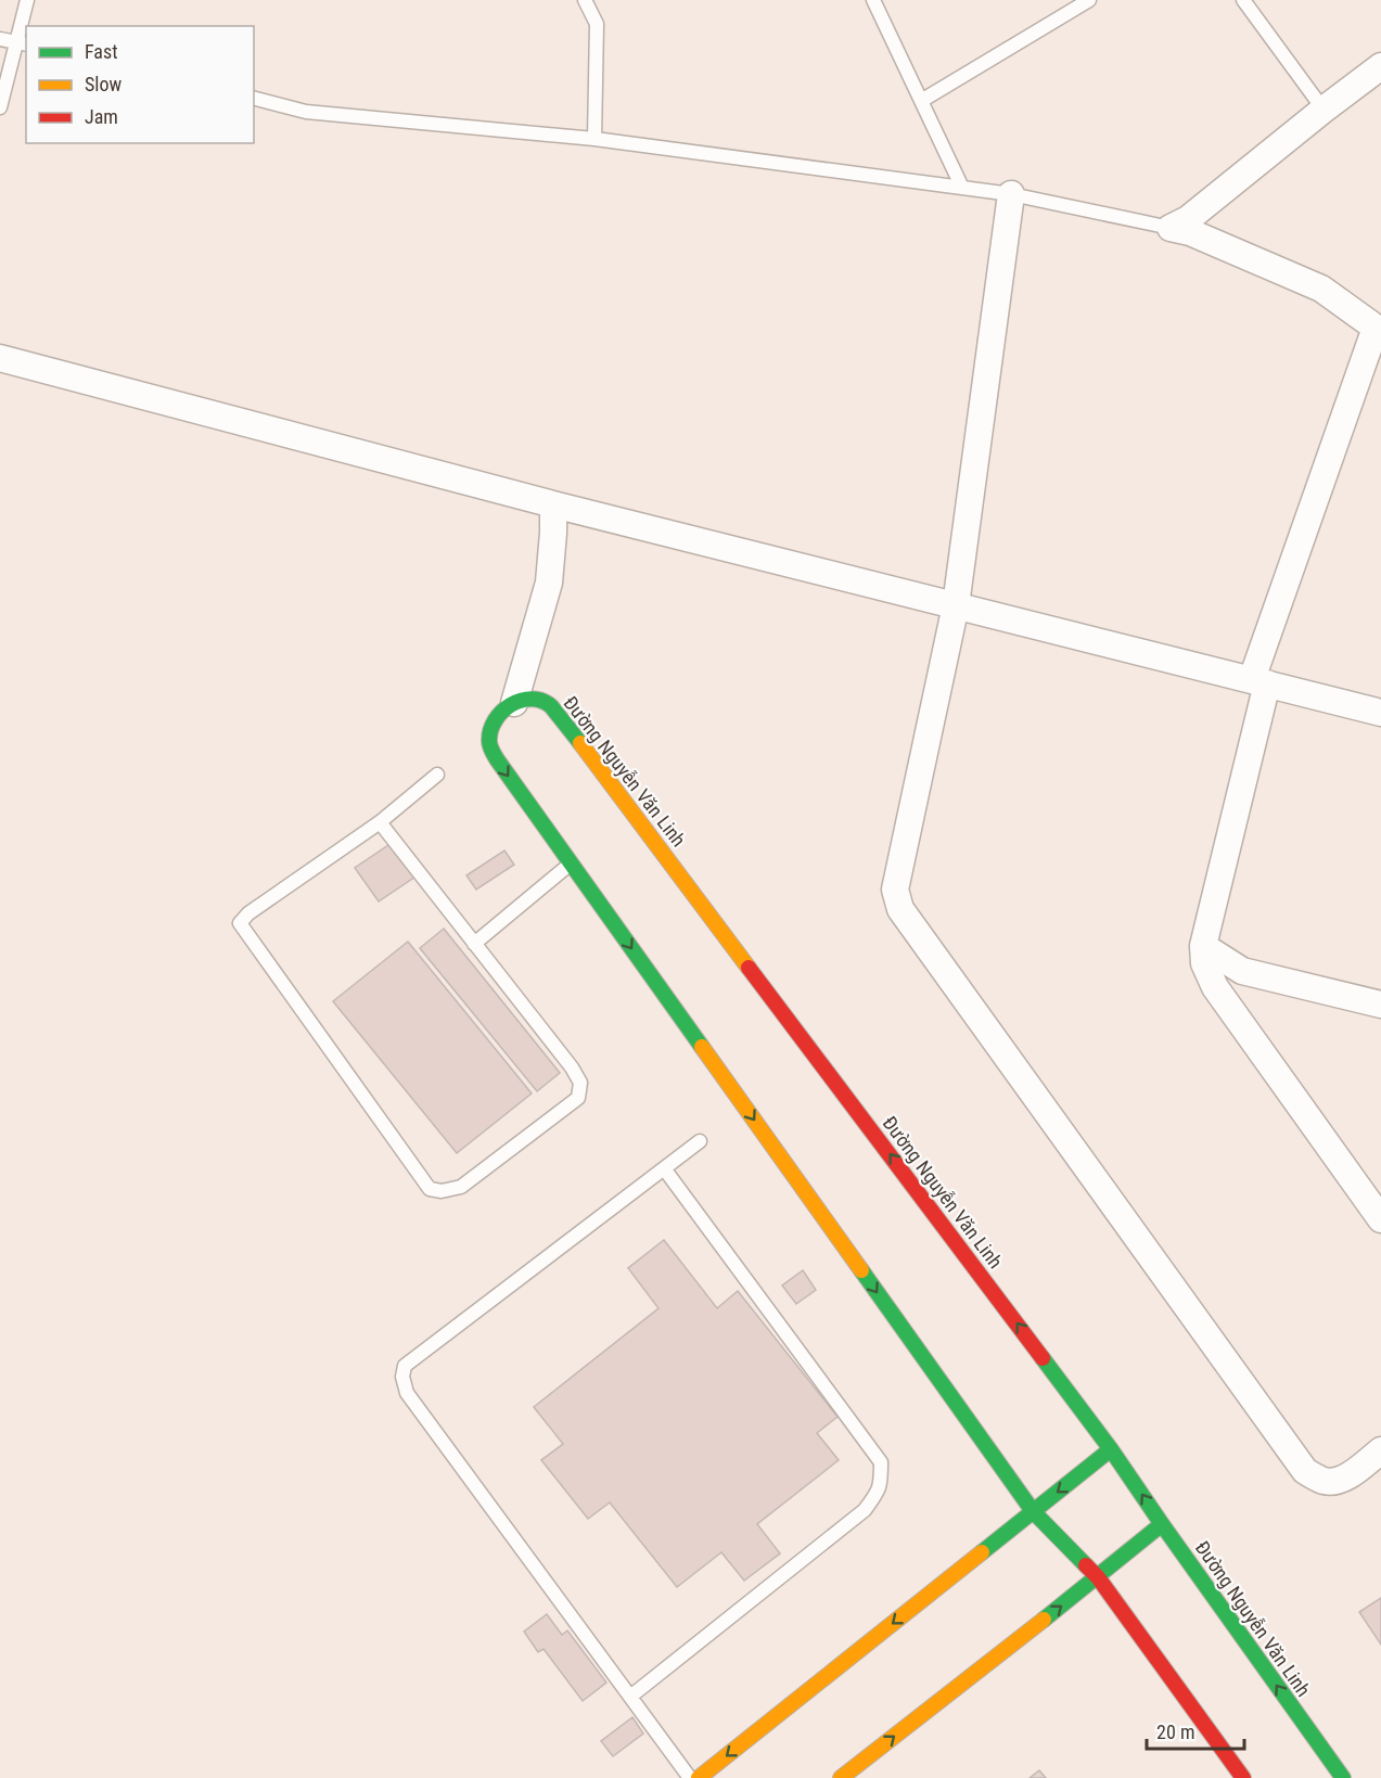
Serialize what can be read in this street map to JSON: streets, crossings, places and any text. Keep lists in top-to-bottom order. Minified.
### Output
{"streets":{"main road":["Đường Nguyễn Văn Linh"]},"legend":["Fast","Slow","Jam"],"scale_bar":"20 m"}
